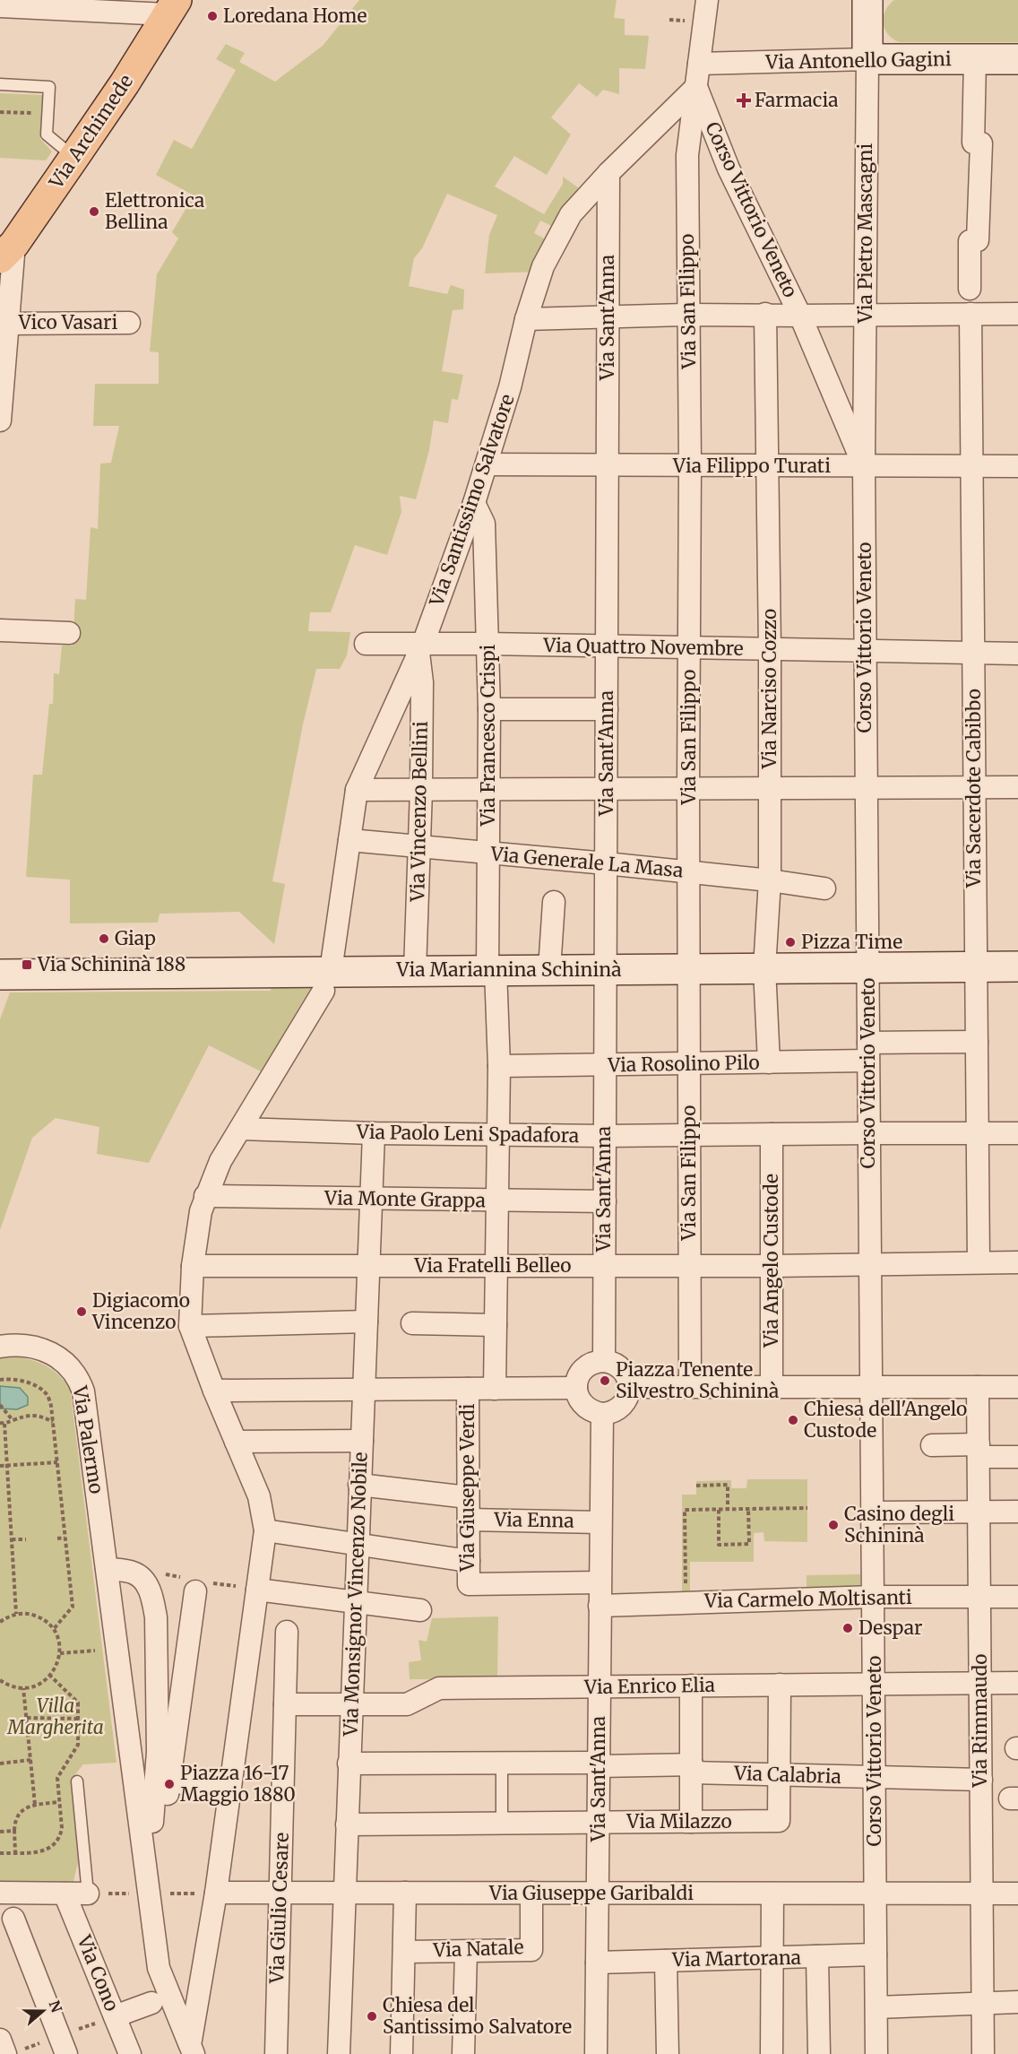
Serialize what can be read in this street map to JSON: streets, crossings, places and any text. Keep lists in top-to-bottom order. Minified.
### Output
{"streets":{"main road":["Via Antonello Gagini","Via Archimede","Via Pietro Mascagni","Via Mariannina Schininà"],"street":["Corso Vittorio Veneto","Via San Filippo","Via Sant'Anna","Vico Vasari","Via Filippo Turati","Via Santissimo Salvatore","Via Quattro Novembre","Via Narciso Cozzo","Via Francesco Crispi","Via Sacerdote Cabibbo","Via Vincenzo Bellini","Via Generale La Masa","Via Rosolino Pilo","Via Paolo Leni Spadafora","Via Monte Grappa","Via Angelo Custode","Via Fratelli Belleo","Via Palermo","Via Giuseppe Verdi","Via Enna","Via Monsignor Vincenzo Nobile","Via Carmelo Moltisanti","Via Enrico Elia","Via Rimmaudo","Via Calabria","Via Milazzo","Via Giuseppe Garibaldi","Via Giulio Cesare","Via Natale","Via Martorana","Via Cono"]},"crossings":[["Via Antonello Gagini","Corso Vittorio Veneto"],["Via Antonello Gagini","Via Pietro Mascagni"],["Corso Vittorio Veneto","Via Pietro Mascagni"],["Corso Vittorio Veneto","Via San Filippo"],["Corso Vittorio Veneto","Via Filippo Turati"],["Corso Vittorio Veneto","Via Santissimo Salvatore"],["Corso Vittorio Veneto","Via Quattro Novembre"],["Corso Vittorio Veneto","Via Mariannina Schininà"],["Corso Vittorio Veneto","Via Rosolino Pilo"],["Corso Vittorio Veneto","Via Paolo Leni Spadafora"],["Corso Vittorio Veneto","Via Fratelli Belleo"],["Corso Vittorio Veneto","Via Carmelo Moltisanti"],["Corso Vittorio Veneto","Via Enrico Elia"],["Corso Vittorio Veneto","Via Calabria"],["Corso Vittorio Veneto","Via Giuseppe Garibaldi"],["Corso Vittorio Veneto","Via Martorana"],["Via Pietro Mascagni","Via Filippo Turati"],["Via San Filippo","Via Filippo Turati"],["Via San Filippo","Via Santissimo Salvatore"],["Via San Filippo","Via Quattro Novembre"],["Via San Filippo","Via Generale La Masa"],["Via San Filippo","Via Mariannina Schininà"],["Via San Filippo","Via Rosolino Pilo"],["Via San Filippo","Via Paolo Leni Spadafora"],["Via San Filippo","Via Fratelli Belleo"],["Via Sant'Anna","Via Filippo Turati"],["Via Sant'Anna","Via Santissimo Salvatore"],["Via Sant'Anna","Via Quattro Novembre"],["Via Sant'Anna","Via Generale La Masa"],["Via Sant'Anna","Via Mariannina Schininà"],["Via Sant'Anna","Via Rosolino Pilo"],["Via Sant'Anna","Via Paolo Leni Spadafora"],["Via Sant'Anna","Via Monte Grappa"],["Via Sant'Anna","Via Fratelli Belleo"],["Via Sant'Anna","Via Giuseppe Verdi"],["Via Sant'Anna","Via Enna"],["Via Sant'Anna","Via Carmelo Moltisanti"],["Via Sant'Anna","Via Enrico Elia"],["Via Sant'Anna","Via Calabria"],["Via Sant'Anna","Via Milazzo"],["Via Sant'Anna","Via Giuseppe Garibaldi"],["Via Sant'Anna","Via Martorana"],["Via Filippo Turati","Via Santissimo Salvatore"],["Via Filippo Turati","Via Narciso Cozzo"],["Via Filippo Turati","Via Sacerdote Cabibbo"],["Via Santissimo Salvatore","Via Quattro Novembre"],["Via Santissimo Salvatore","Via Francesco Crispi"],["Via Santissimo Salvatore","Via Vincenzo Bellini"],["Via Santissimo Salvatore","Via Generale La Masa"],["Via Quattro Novembre","Via Narciso Cozzo"],["Via Quattro Novembre","Via Francesco Crispi"],["Via Quattro Novembre","Via Sacerdote Cabibbo"],["Via Quattro Novembre","Via Vincenzo Bellini"],["Via Narciso Cozzo","Via Generale La Masa"],["Via Narciso Cozzo","Via Mariannina Schininà"],["Via Narciso Cozzo","Via Rosolino Pilo"],["Via Francesco Crispi","Via Generale La Masa"],["Via Francesco Crispi","Via Mariannina Schininà"],["Via Francesco Crispi","Via Rosolino Pilo"],["Via Francesco Crispi","Via Paolo Leni Spadafora"],["Via Francesco Crispi","Via Monte Grappa"],["Via Francesco Crispi","Via Fratelli Belleo"],["Via Sacerdote Cabibbo","Via Mariannina Schininà"],["Via Sacerdote Cabibbo","Via Rosolino Pilo"],["Via Sacerdote Cabibbo","Via Paolo Leni Spadafora"],["Via Sacerdote Cabibbo","Via Fratelli Belleo"],["Via Vincenzo Bellini","Via Generale La Masa"],["Via Vincenzo Bellini","Via Mariannina Schininà"],["Via Paolo Leni Spadafora","Via Angelo Custode"],["Via Paolo Leni Spadafora","Via Monsignor Vincenzo Nobile"],["Via Monte Grappa","Via Monsignor Vincenzo Nobile"],["Via Angelo Custode","Via Fratelli Belleo"],["Via Fratelli Belleo","Via Monsignor Vincenzo Nobile"],["Via Giuseppe Verdi","Via Enna"],["Via Monsignor Vincenzo Nobile","Via Enrico Elia"],["Via Monsignor Vincenzo Nobile","Via Calabria"],["Via Monsignor Vincenzo Nobile","Via Milazzo"],["Via Monsignor Vincenzo Nobile","Via Giuseppe Garibaldi"],["Via Carmelo Moltisanti","Via Rimmaudo"],["Via Enrico Elia","Via Rimmaudo"],["Via Enrico Elia","Via Milazzo"],["Via Enrico Elia","Via Giulio Cesare"],["Via Rimmaudo","Via Calabria"],["Via Rimmaudo","Via Giuseppe Garibaldi"],["Via Calabria","Via Milazzo"],["Via Giuseppe Garibaldi","Via Giulio Cesare"],["Via Giuseppe Garibaldi","Via Natale"]],"parks":["Villa Margherita"],"places":{"other":["Loredana Home","Elettronica Bellina","Giap","Pizza Time","Digiacomo Vincenzo","Piazza Tenente Silvestro Schininà","Chiesa dell'Angelo Custode","Casino degli Schininà","Despar","Piazza 16-17 Maggio 1880","Chiesa del Santissimo Salvatore"],"health":["Farmacia"],"transit":["Via Schininà 188"]},"north":"right"}
